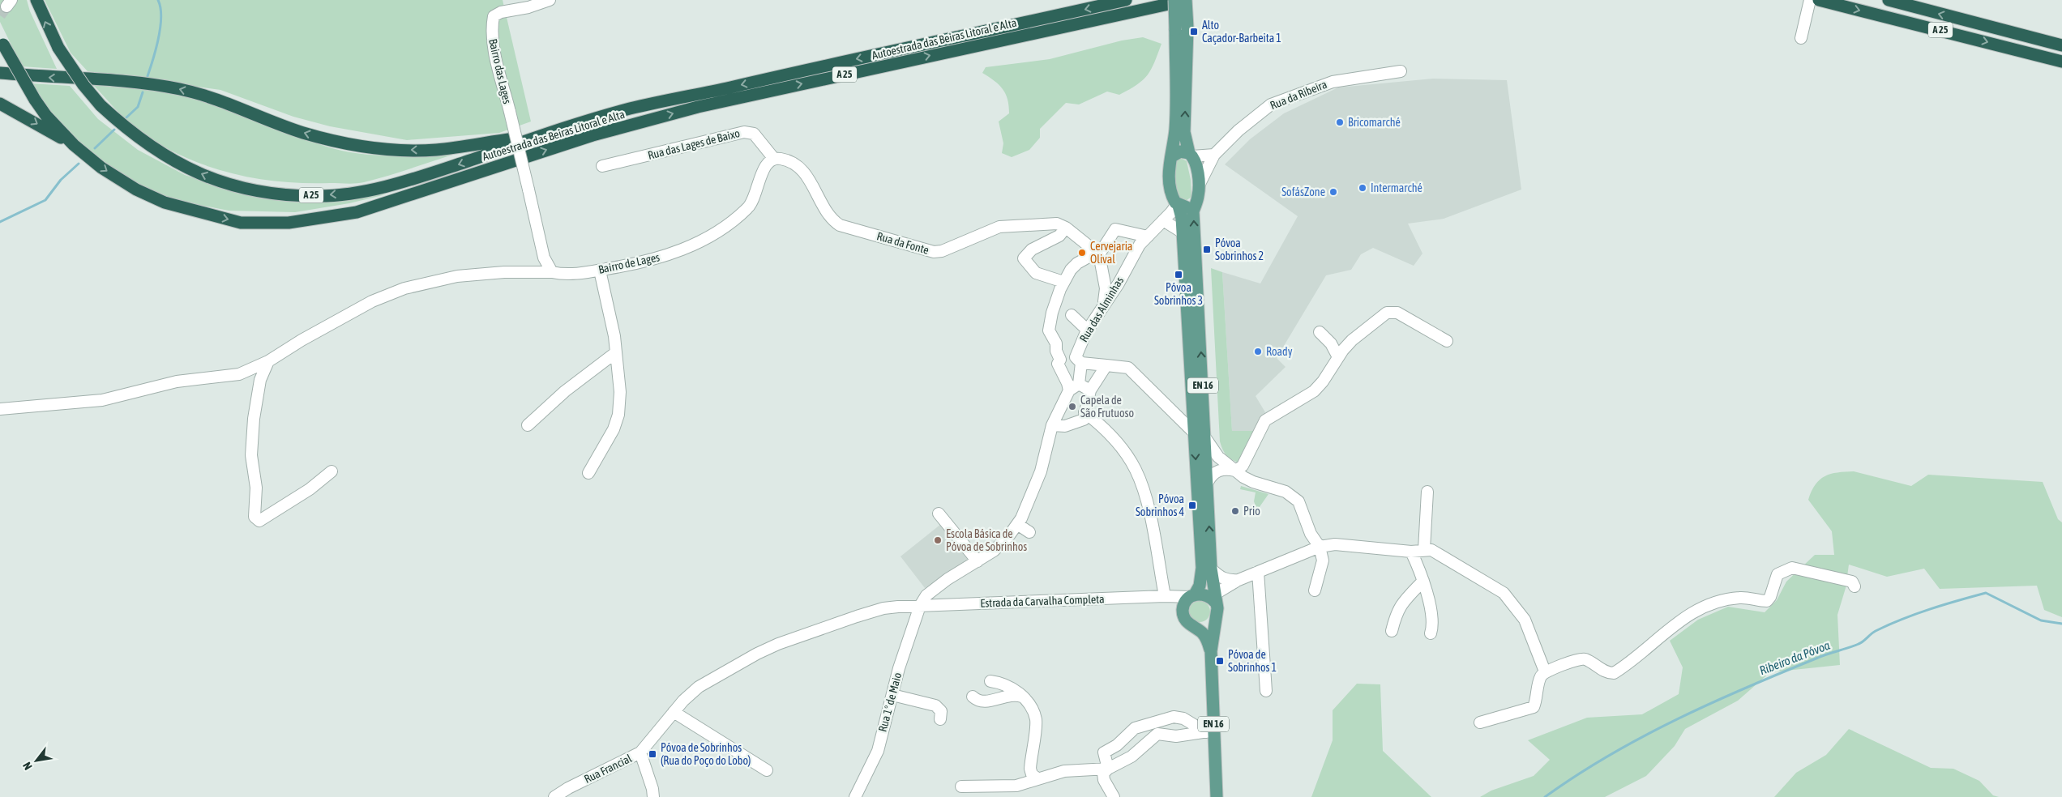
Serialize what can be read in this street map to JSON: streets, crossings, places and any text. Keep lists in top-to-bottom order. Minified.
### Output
{"streets":{"highway":["A 25","Autoestrada das Beiras Litoral e Alta"],"main road":["EN 16"],"street":["Bairro das Lages","Rua da Ribeira","Rua das Lages de Baixo","Rua da Fonte","Bairro de Lages","Rua das Alminhas","Estrada da Carvalha Completa","Rua 1° de Maio","Rua Francial"]},"crossings":[["Autoestrada das Beiras Litoral e Alta","EN 16"],["Bairro das Lages","Bairro de Lages"],["Rua da Ribeira","EN 16"],["Rua das Lages de Baixo","Rua da Fonte"],["Rua das Lages de Baixo","Bairro de Lages"],["Rua da Fonte","Bairro de Lages"],["EN 16","Estrada da Carvalha Completa"],["Estrada da Carvalha Completa","Rua 1° de Maio"],["Estrada da Carvalha Completa","Rua Francial"]],"water":["Ribeiro da Póvoa"],"places":{"transit":["Alto Caçador-Barbeita 1","Póvoa Sobrinhos 2","Póvoa Sobrinhos 3","Póvoa Sobrinhos 4","Póvoa de Sobrinhos 1","Póvoa de Sobrinhos (Rua do Poço do Lobo)"],"other":["Bricomarché","Intermarché","SofásZone","Cervejaria Olival","Roady","Capela de São Frutuoso","Prio","Escola Básica de Póvoa de Sobrinhos"]},"north":"bottom left"}
